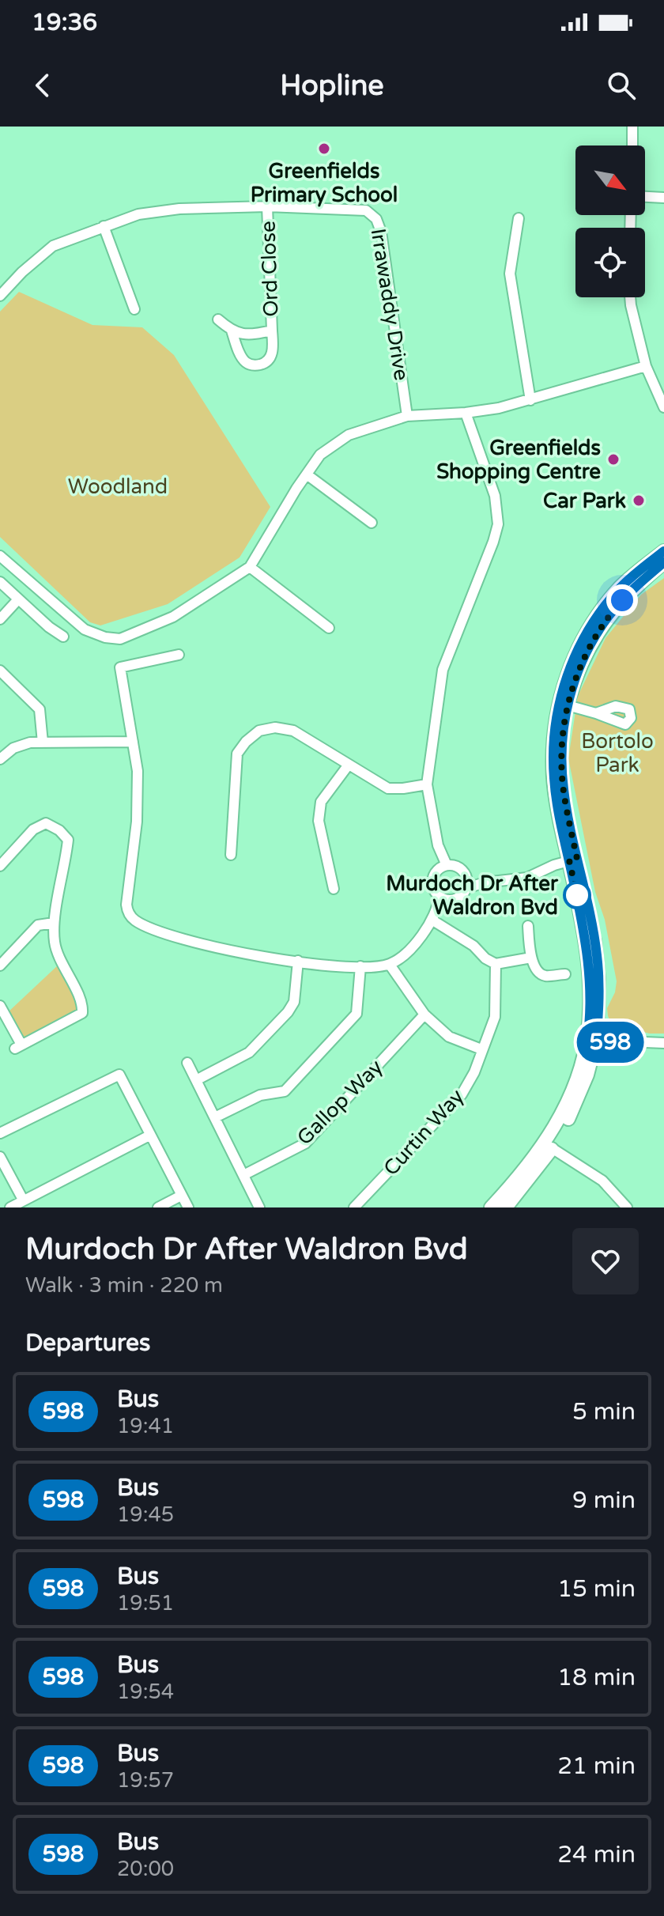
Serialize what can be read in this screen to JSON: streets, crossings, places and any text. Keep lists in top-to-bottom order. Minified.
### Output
{"streets":{"street":["Ord Close","Irrawaddy Drive","Gallop Way","Curtin Way"]},"crossings":[["Ord Close","Irrawaddy Drive"]],"parks":["Woodland","Bortolo Park"],"places":["Greenfields Primary School","Greenfields Shopping Centre","Car Park","Murdoch Dr After Waldron Bvd"],"lines":["bus line 598"],"north":"bottom right","page":{"status":"19:36","header":"Hopline","on_map":"598","heading":[["Murdoch Dr After Waldron Bvd","Walk · 3 min · 220 m"],"Departures"],"list":[{"mark":"598","name":"Bus","note":"19:41","value":"5 min"},{"mark":"598","name":"Bus","note":"19:45","value":"9 min"},{"mark":"598","name":"Bus","note":"19:51","value":"15 min"},{"mark":"598","name":"Bus","note":"19:54","value":"18 min"},{"mark":"598","name":"Bus","note":"19:57","value":"21 min"},{"mark":"598","name":"Bus","note":"20:00","value":"24 min"}]}}
